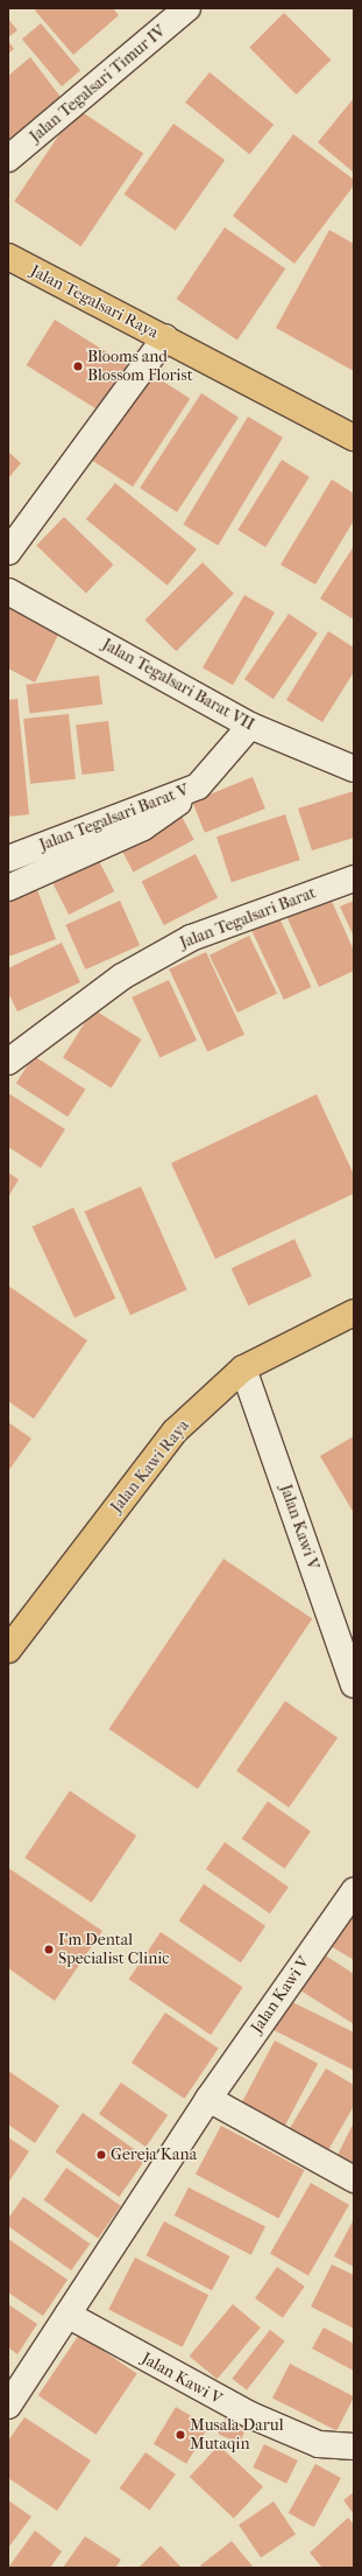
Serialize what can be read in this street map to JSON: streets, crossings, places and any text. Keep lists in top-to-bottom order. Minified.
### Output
{"streets":{"main road":["Jalan Tegalsari Raya","Jalan Kawi Raya"],"street":["Jalan Tegalsari Timur IV","Jalan Tegalsari Barat VII","Jalan Tegalsari Barat V","Jalan Tegalsari Barat","Jalan Kawi V"]},"crossings":[["Jalan Tegalsari Barat VII","Jalan Tegalsari Barat V"],["Jalan Kawi Raya","Jalan Kawi V"]],"places":["Blooms and Blossom Florist","I'm Dental Specialist Clinic","Gereja Kana","Musala Darul Mutaqin"]}
